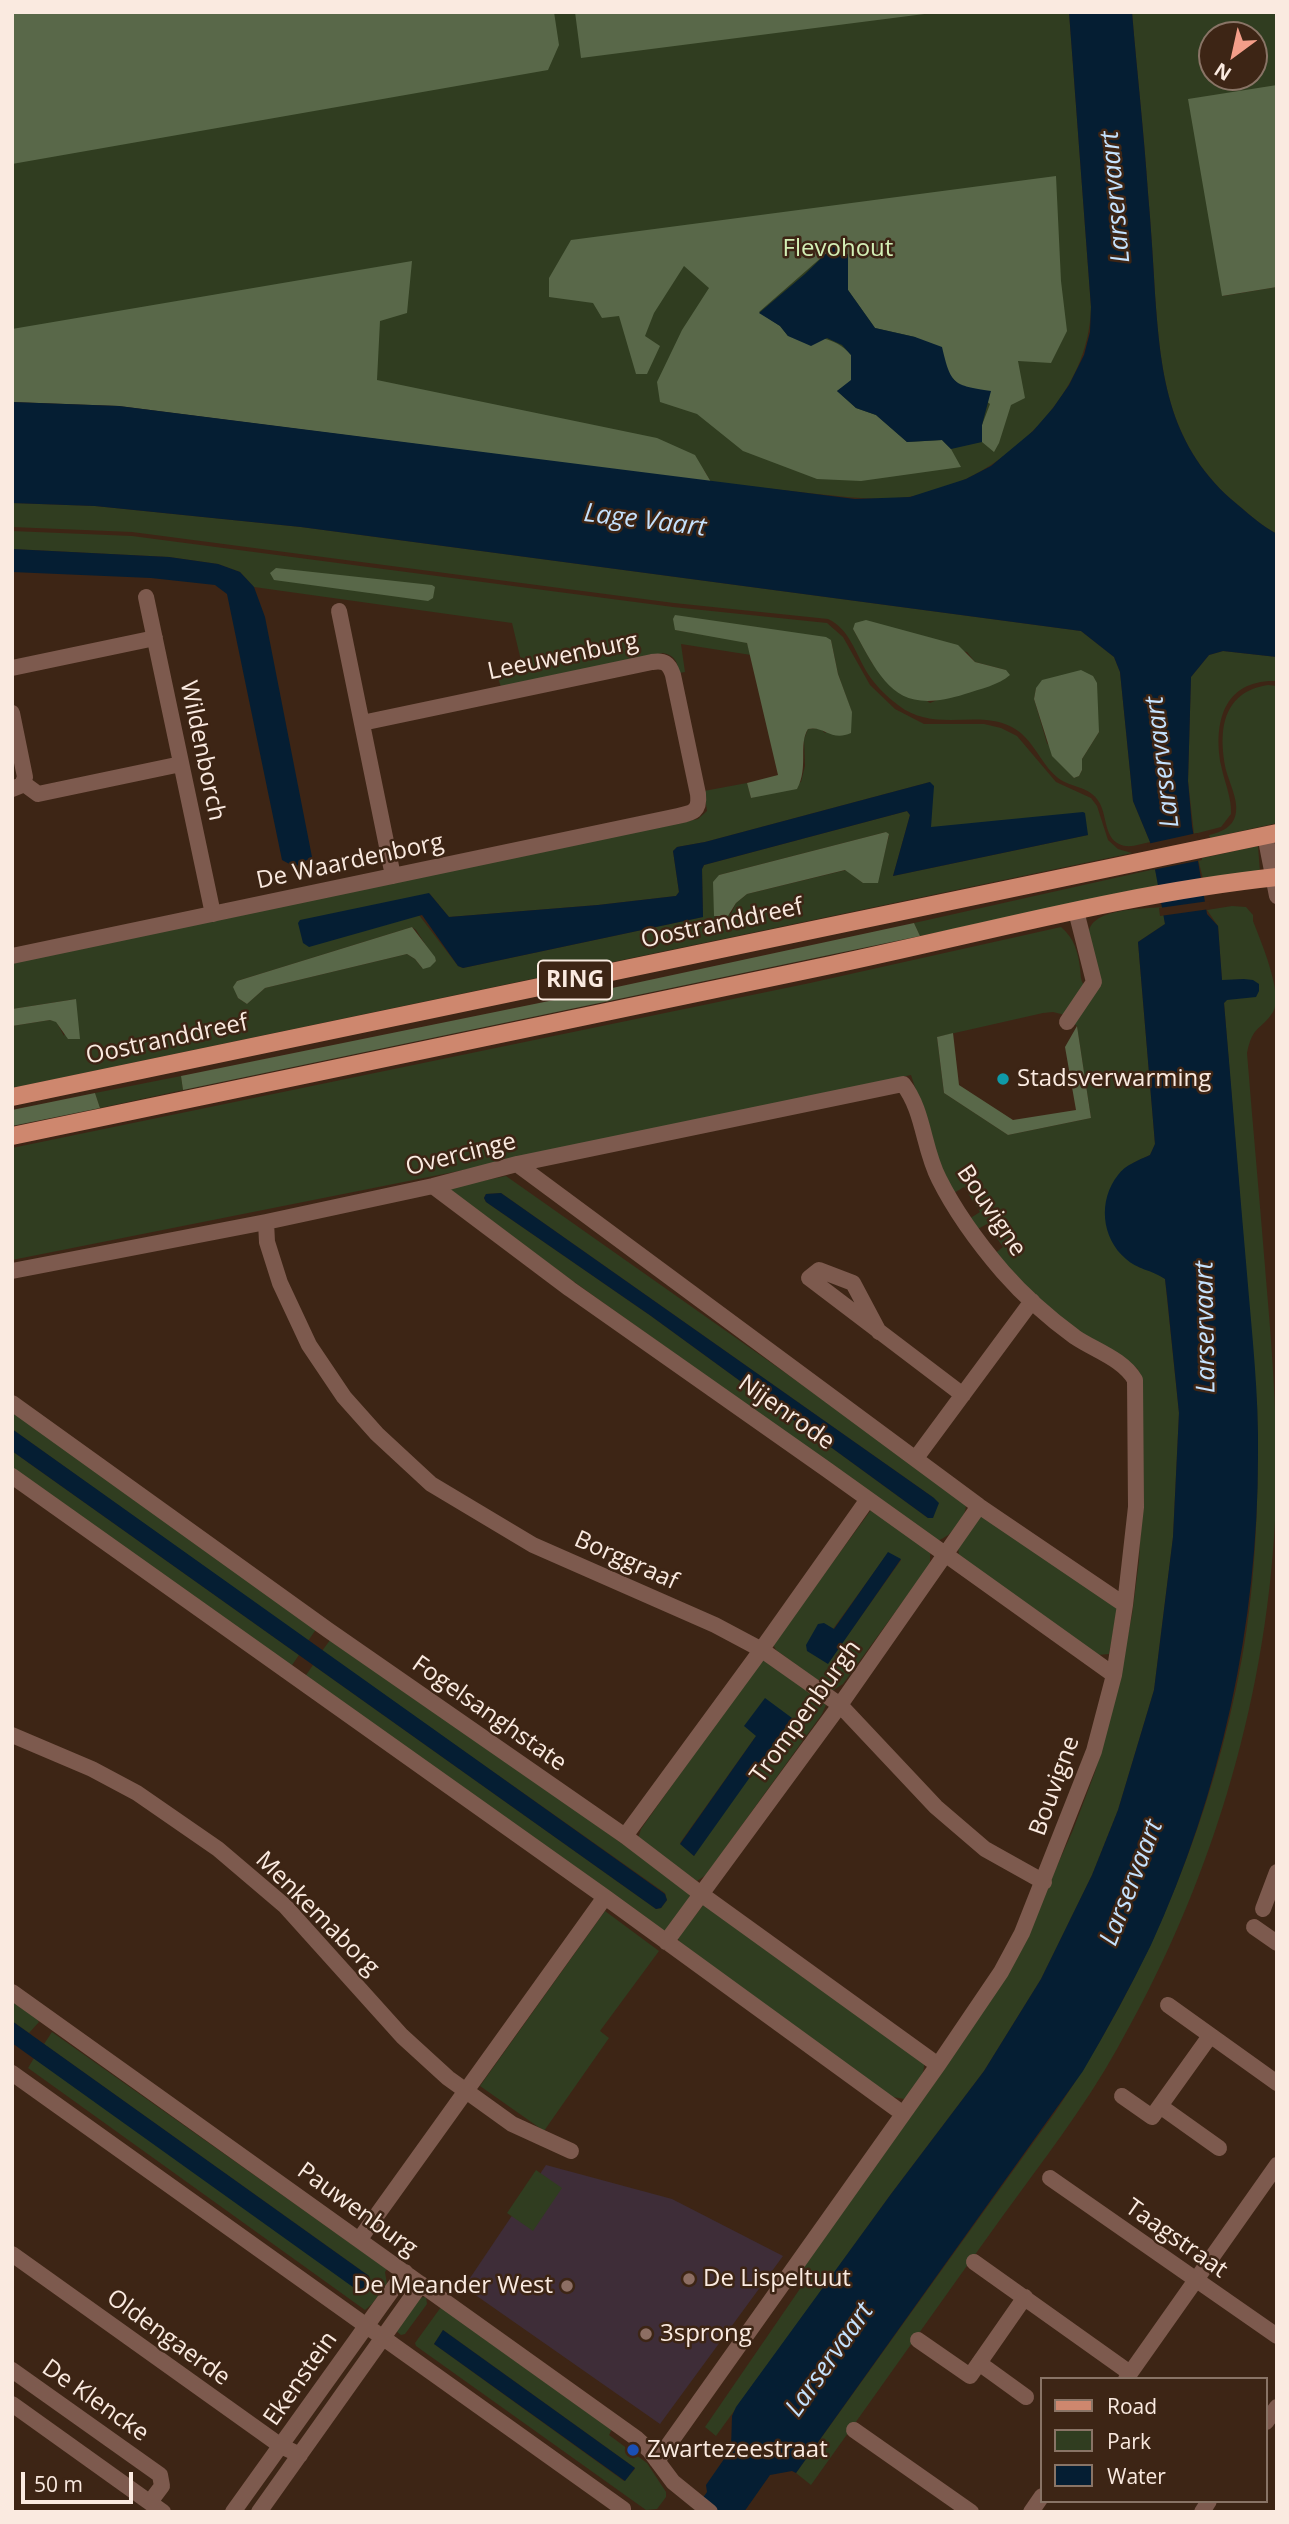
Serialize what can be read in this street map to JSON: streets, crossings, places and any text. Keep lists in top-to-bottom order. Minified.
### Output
{"streets":{"main road":["Oostranddreef","RING"],"street":["Leeuwenburg","Wildenborch","De Waardenborg","Overcinge","Bouvigne","Nijenrode","Borggraaf","Trompenburgh","Fogelsanghstate","Menkemaborg","Pauwenburg","Taagstraat","Oldengaerde","Ekenstein","De Klencke"]},"crossings":[["Leeuwenburg","De Waardenborg"],["Wildenborch","De Waardenborg"],["Overcinge","Bouvigne"],["Overcinge","Nijenrode"],["Overcinge","Borggraaf"],["Bouvigne","Nijenrode"],["Bouvigne","Borggraaf"],["Bouvigne","Fogelsanghstate"],["Bouvigne","Pauwenburg"],["Nijenrode","Trompenburgh"],["Borggraaf","Trompenburgh"],["Trompenburgh","Fogelsanghstate"],["Pauwenburg","Ekenstein"],["Oldengaerde","Ekenstein"]],"water":["Larservaart","Lage Vaart"],"parks":["Flevohout"],"places":["Stadsverwarming","De Lispeltuut","De Meander West","3sprong","Zwartezeestraat"],"legend":["Road","Park","Water"],"scale_bar":"50 m","north":"bottom left"}
